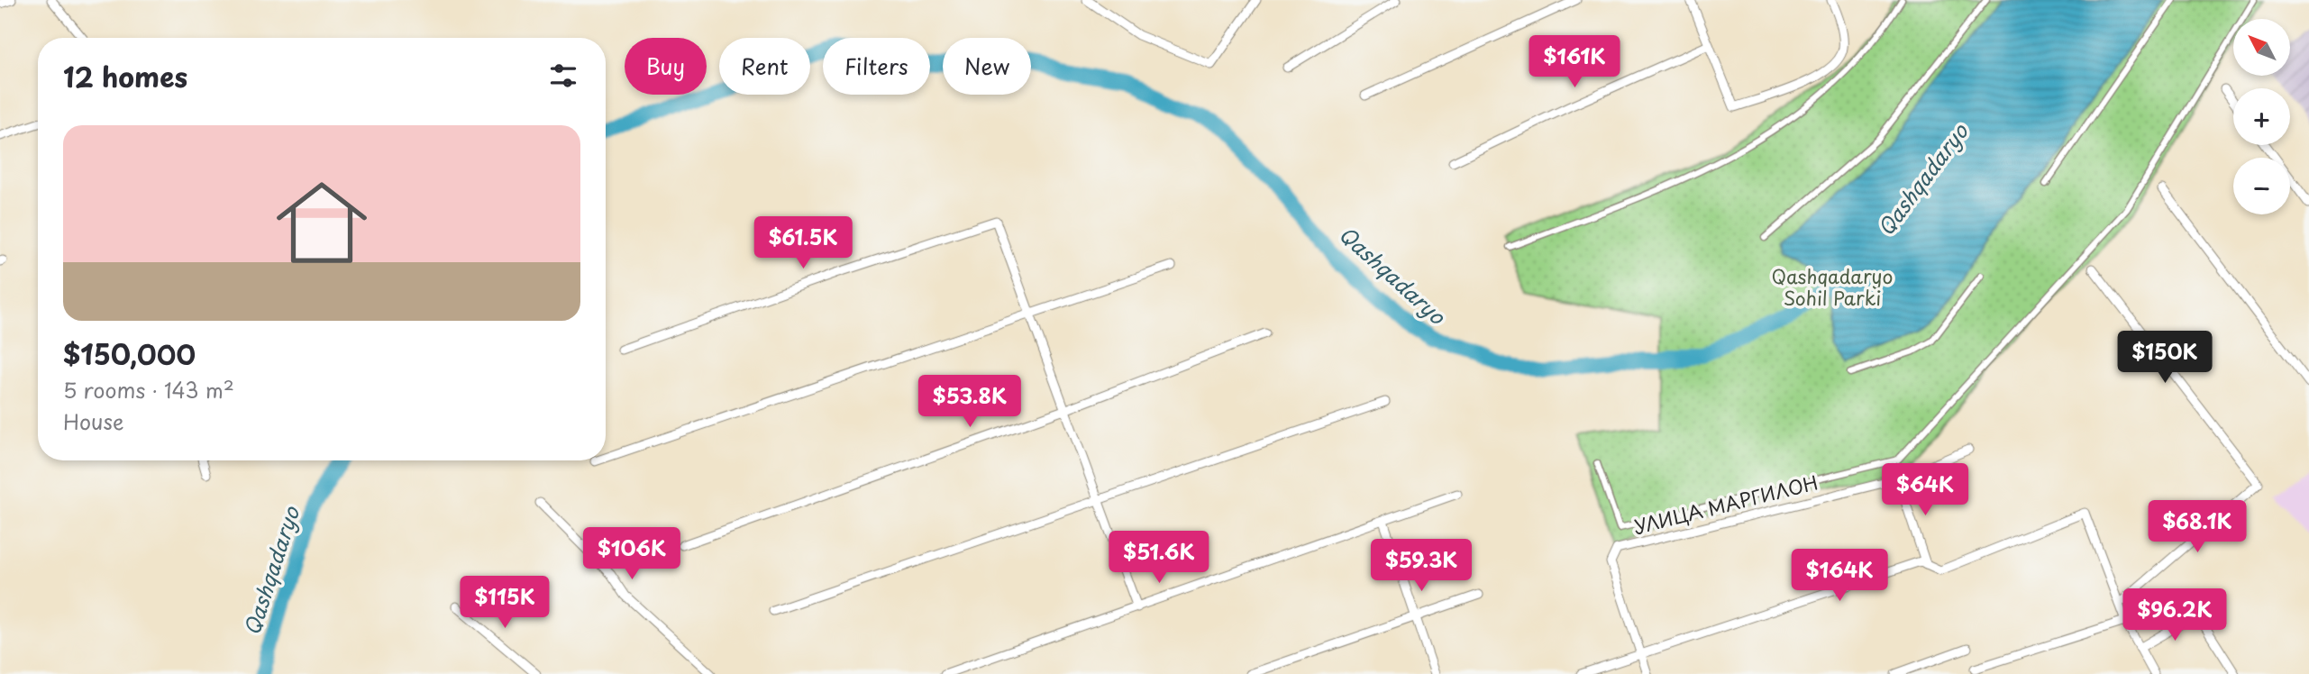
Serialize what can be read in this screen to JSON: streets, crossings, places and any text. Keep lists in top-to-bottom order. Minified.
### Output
{"streets":{"street":["УЛИЦА МАРГИЛОН"]},"water":["Qashqadaryo"],"parks":["Qashqadaryo Sohil Parki"],"north":"top left","page":{"map_buttons":["+","−"],"price":["$161K","$61.5K","$150K","$53.8K","$64K","$68.1K","$106K","$51.6K","$59.3K","$164K","$115K","$96.2K"],"chip":["Buy","Rent","Filters","New"],"heading":"12 homes","list":[{"name":"$150,000","note":"5 rooms · 143 m² · House"}]}}
